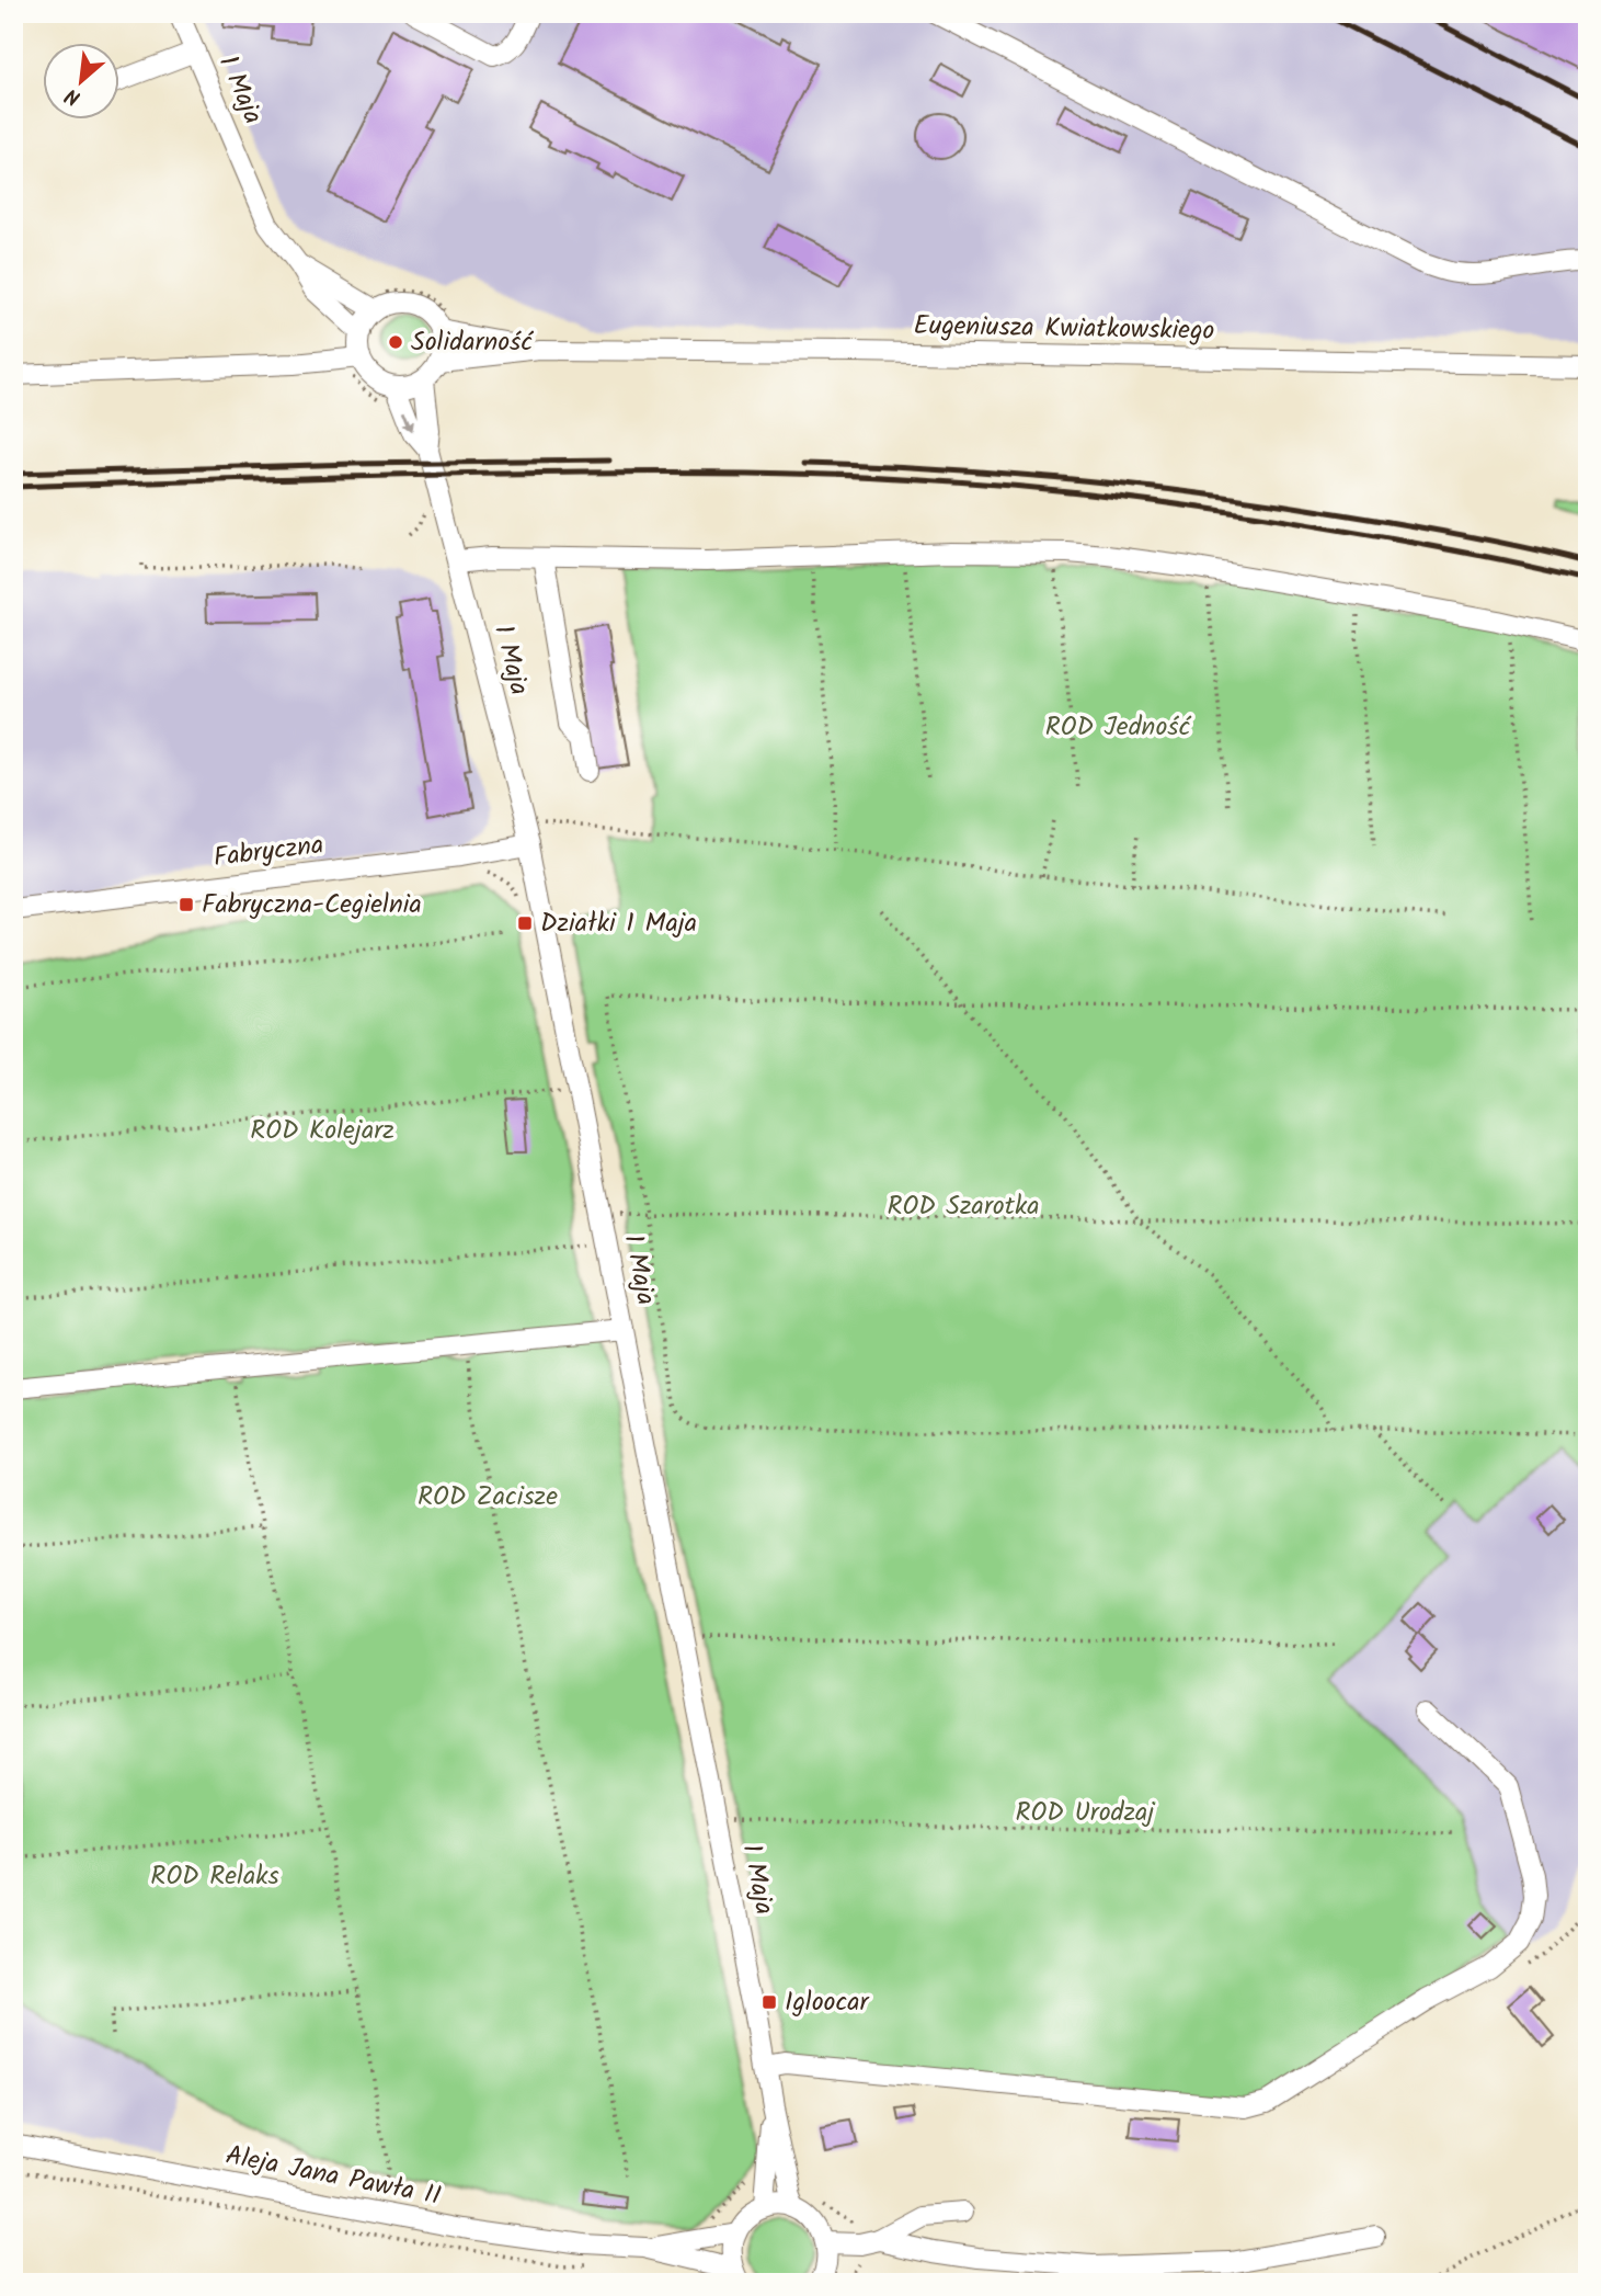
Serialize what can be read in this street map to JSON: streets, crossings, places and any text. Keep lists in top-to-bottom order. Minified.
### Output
{"streets":{"street":["1 Maja","Eugeniusza Kwiatkowskiego","Fabryczna","Aleja Jana Pawła II"]},"crossings":[["1 Maja","Eugeniusza Kwiatkowskiego"],["1 Maja","Fabryczna"]],"parks":["ROD Jedność","ROD Kolejarz","ROD Szarotka","ROD Zacisze","ROD Urodzaj","ROD Relaks"],"places":{"other":["Solidarność"],"transit":["Fabryczna-Cegielnia","Działki 1 Maja","Igloocar"]},"north":"bottom left"}
